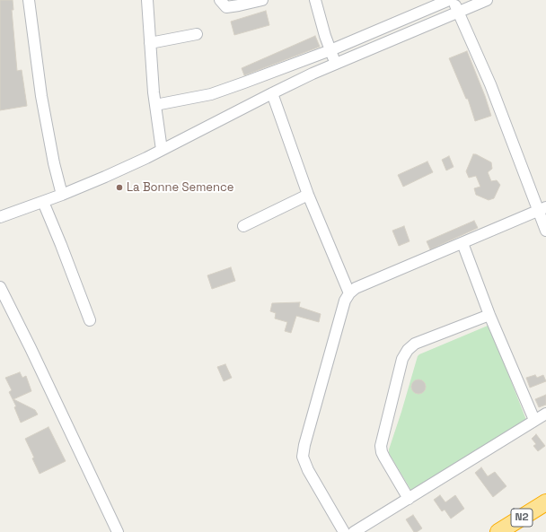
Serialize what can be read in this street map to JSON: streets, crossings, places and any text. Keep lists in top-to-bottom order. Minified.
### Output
{"streets":{"highway":["N2"]},"places":["La Bonne Semence"]}
